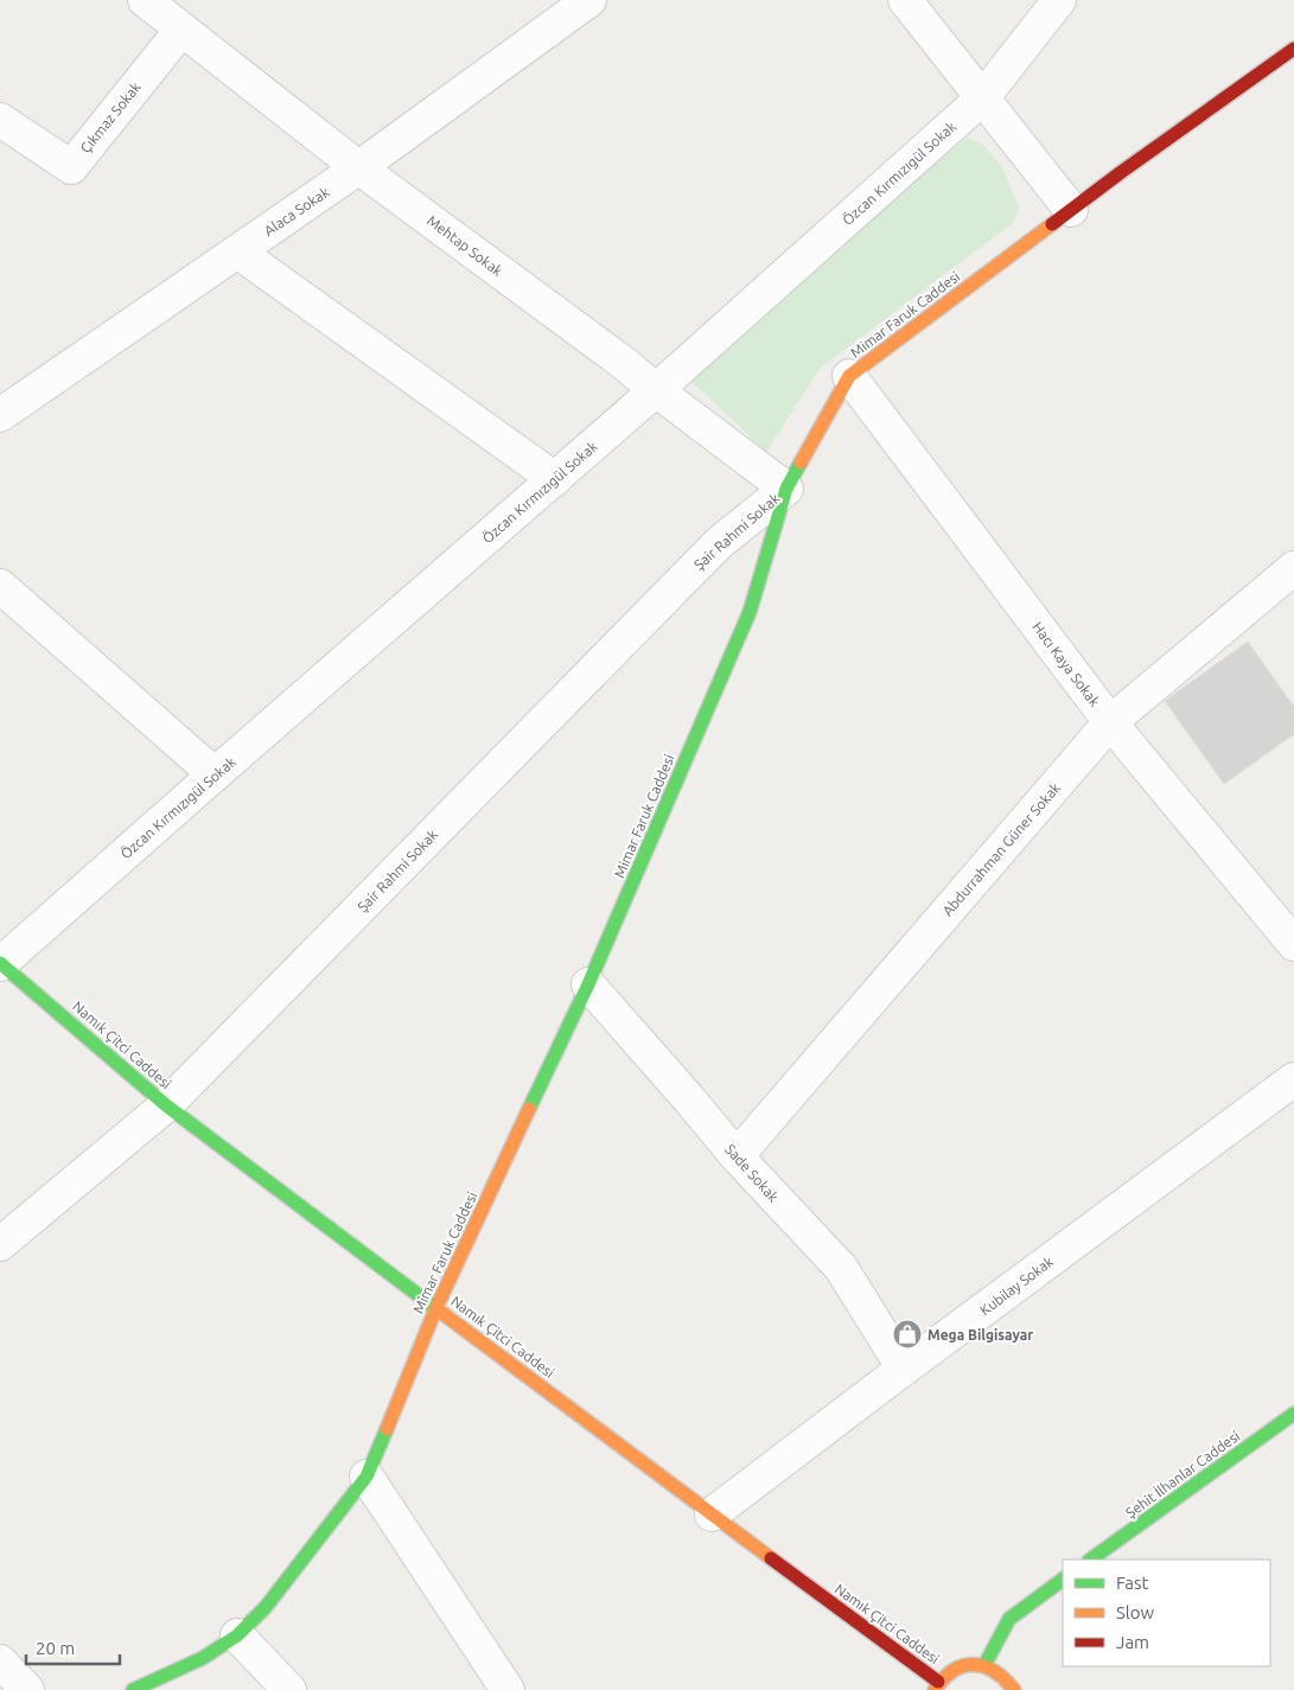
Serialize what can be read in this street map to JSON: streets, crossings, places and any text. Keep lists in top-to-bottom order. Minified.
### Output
{"streets":{"street":["Çıkmaz Sokak","Özcan Kırmızıgül Sokak","Alaca Sokak","Mehtap Sokak","Mimar Faruk Caddesi","Şair Rahmi Sokak","Hacı Kaya Sokak","Abdurrahman Güner Sokak","Namık Çitci Caddesi","Sade Sokak","Kubilay Sokak","Şehit İlhanlar Caddesi"]},"crossings":[["Çıkmaz Sokak","Mehtap Sokak"],["Özcan Kırmızıgül Sokak","Mehtap Sokak"],["Özcan Kırmızıgül Sokak","Namık Çitci Caddesi"],["Alaca Sokak","Mehtap Sokak"],["Mehtap Sokak","Mimar Faruk Caddesi"],["Mehtap Sokak","Şair Rahmi Sokak"],["Mimar Faruk Caddesi","Şair Rahmi Sokak"],["Mimar Faruk Caddesi","Hacı Kaya Sokak"],["Mimar Faruk Caddesi","Namık Çitci Caddesi"],["Mimar Faruk Caddesi","Sade Sokak"],["Şair Rahmi Sokak","Namık Çitci Caddesi"],["Hacı Kaya Sokak","Abdurrahman Güner Sokak"],["Abdurrahman Güner Sokak","Sade Sokak"],["Namık Çitci Caddesi","Kubilay Sokak"],["Sade Sokak","Kubilay Sokak"]],"places":{"shop":["Mega Bilgisayar"]},"legend":["Fast","Slow","Jam"],"scale_bar":"20 m"}
